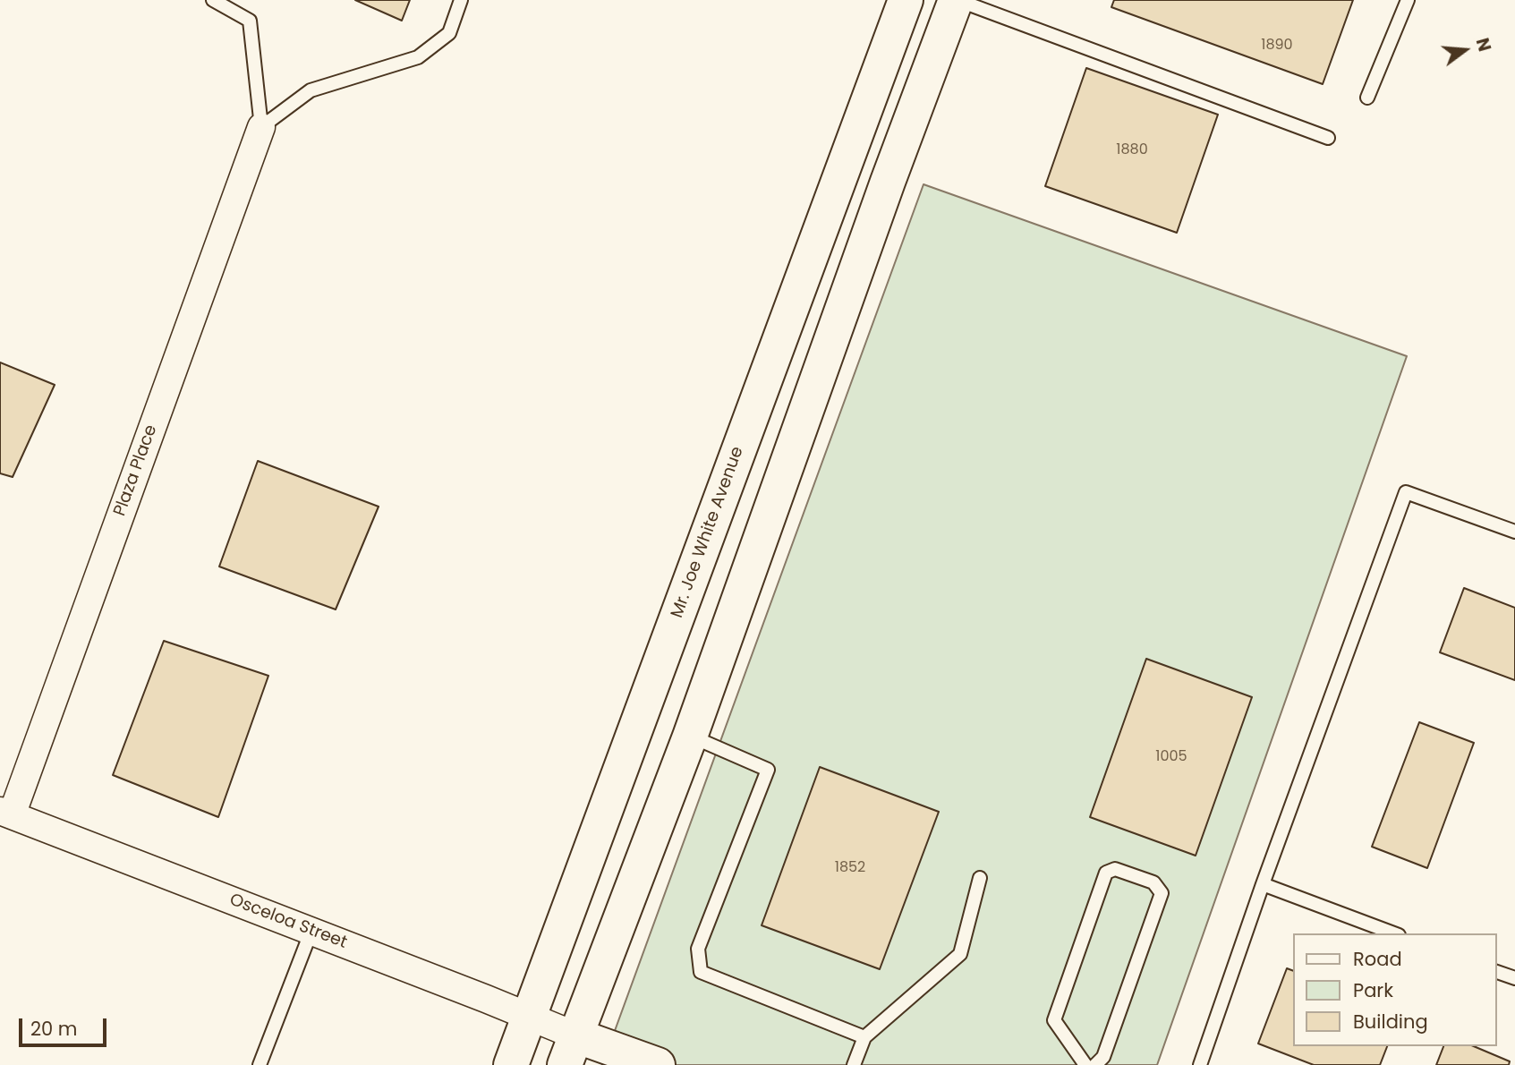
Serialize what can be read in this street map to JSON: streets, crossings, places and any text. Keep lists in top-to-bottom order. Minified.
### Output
{"streets":{"main road":["Mr. Joe White Avenue"],"street":["Plaza Place","Osceloa Street"]},"crossings":[["Plaza Place","Osceloa Street"],["Mr. Joe White Avenue","Osceloa Street"]],"house_numbers":["1890","1880","1005","1852"],"legend":["Road","Park","Building"],"scale_bar":"20 m","north":"right"}
